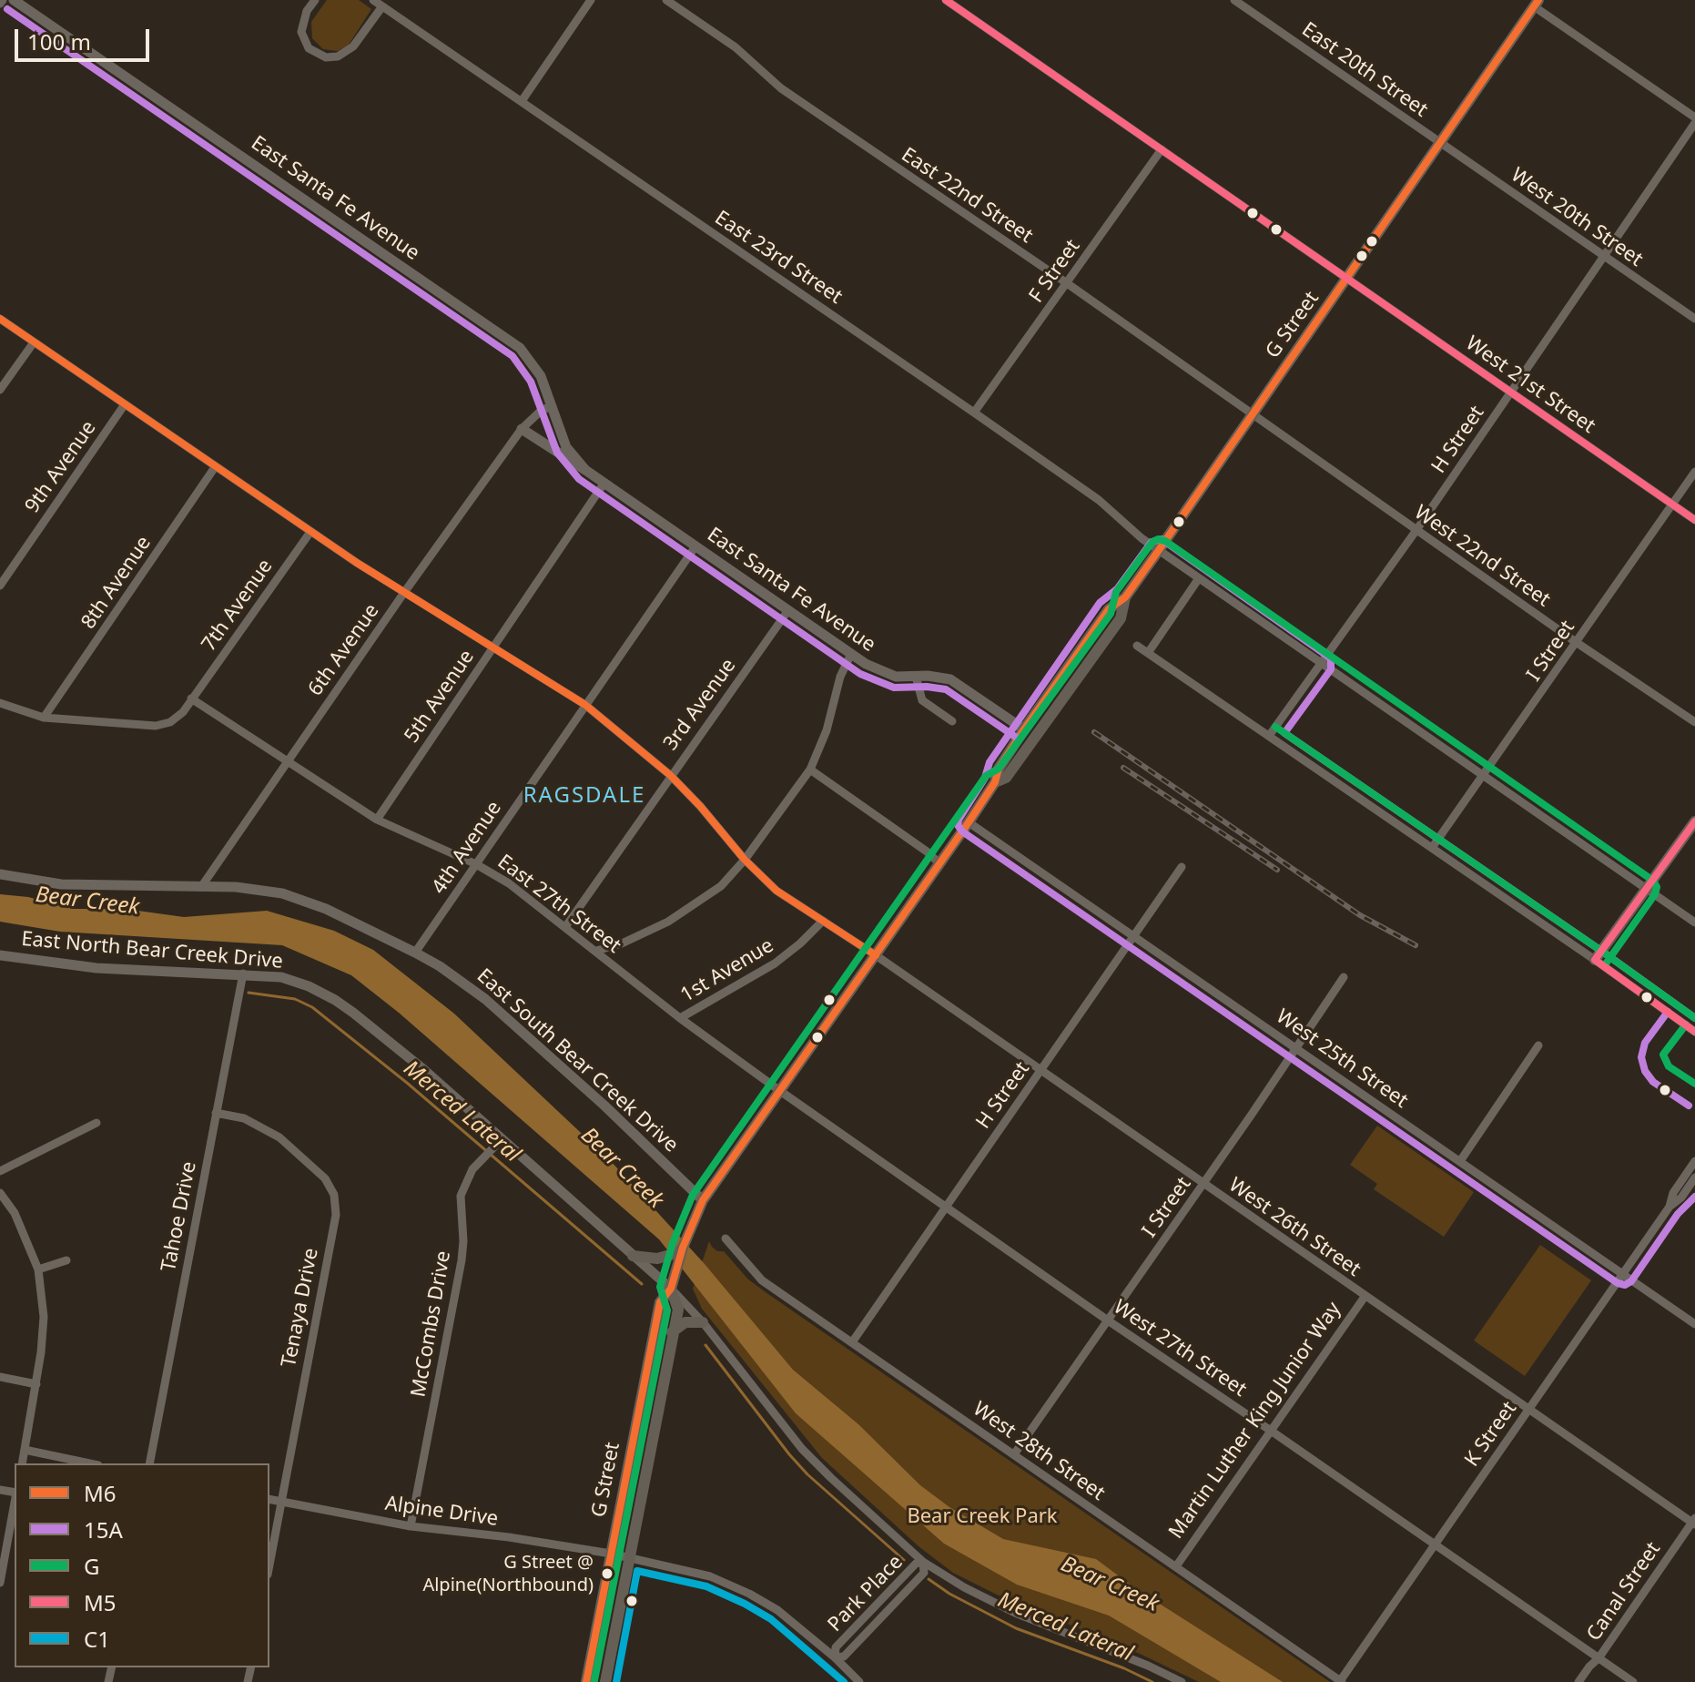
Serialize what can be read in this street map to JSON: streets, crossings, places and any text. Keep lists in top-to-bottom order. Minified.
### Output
{"streets":{"main road":["G Street"],"street":["East 20th Street","East 22nd Street","East Santa Fe Avenue","West 20th Street","East 23rd Street","F Street","West 21st Street","H Street","9th Avenue","West 22nd Street","8th Avenue","7th Avenue","6th Avenue","I Street","5th Avenue","3rd Avenue","4th Avenue","East 27th Street","East North Bear Creek Drive","1st Avenue","West 25th Street","East South Bear Creek Drive","Tahoe Drive","West 26th Street","Tenaya Drive","McCombs Drive","West 27th Street","Martin Luther King Junior Way","K Street","West 28th Street","Alpine Drive","Canal Street","Park Place"]},"crossings":[["East 20th Street","West 20th Street"],["East 20th Street","G Street"],["East 22nd Street","F Street"],["East 22nd Street","G Street"],["East 22nd Street","West 22nd Street"],["East Santa Fe Avenue","G Street"],["East Santa Fe Avenue","6th Avenue"],["East Santa Fe Avenue","5th Avenue"],["East Santa Fe Avenue","3rd Avenue"],["East Santa Fe Avenue","4th Avenue"],["West 20th Street","G Street"],["West 20th Street","H Street"],["East 23rd Street","F Street"],["East 23rd Street","G Street"],["East 23rd Street","H Street"],["East 23rd Street","I Street"],["F Street","West 21st Street"],["G Street","West 21st Street"],["G Street","West 22nd Street"],["G Street","East 27th Street"],["G Street","East North Bear Creek Drive"],["G Street","West 25th Street"],["G Street","East South Bear Creek Drive"],["G Street","West 26th Street"],["G Street","West 27th Street"],["G Street","Alpine Drive"],["West 21st Street","H Street"],["West 21st Street","I Street"],["H Street","West 22nd Street"],["H Street","West 25th Street"],["H Street","West 26th Street"],["H Street","West 27th Street"],["H Street","West 28th Street"],["9th Avenue","West 26th Street"],["West 22nd Street","I Street"],["8th Avenue","7th Avenue"],["8th Avenue","West 26th Street"],["7th Avenue","East 27th Street"],["7th Avenue","West 26th Street"],["6th Avenue","East 27th Street"],["6th Avenue","East South Bear Creek Drive"],["6th Avenue","West 26th Street"],["I Street","West 25th Street"],["I Street","West 26th Street"],["I Street","West 27th Street"],["I Street","West 28th Street"],["5th Avenue","East 27th Street"],["5th Avenue","West 26th Street"],["3rd Avenue","East 27th Street"],["3rd Avenue","West 26th Street"],["4th Avenue","East 27th Street"],["4th Avenue","East South Bear Creek Drive"],["4th Avenue","West 26th Street"],["East 27th Street","1st Avenue"],["East 27th Street","West 27th Street"],["East North Bear Creek Drive","Tahoe Drive"],["East North Bear Creek Drive","McCombs Drive"],["1st Avenue","West 26th Street"],["West 25th Street","K Street"],["Tahoe Drive","Tenaya Drive"],["West 26th Street","Martin Luther King Junior Way"],["West 26th Street","K Street"],["West 26th Street","Canal Street"],["Tenaya Drive","Alpine Drive"],["McCombs Drive","Alpine Drive"],["West 27th Street","Martin Luther King Junior Way"],["West 27th Street","K Street"],["West 27th Street","Canal Street"],["Martin Luther King Junior Way","West 28th Street"],["K Street","West 28th Street"],["Alpine Drive","Park Place"]],"districts":["RAGSDALE"],"water":["Bear Creek","Merced Lateral"],"parks":["Bear Creek Park"],"places":["G Street @ Alpine(Northbound)"],"lines":["transit line M6","transit line M5","transit line 15A","transit line G","transit line C1"],"legend":["M6","15A","G","M5","C1"],"scale_bar":"100 m"}
